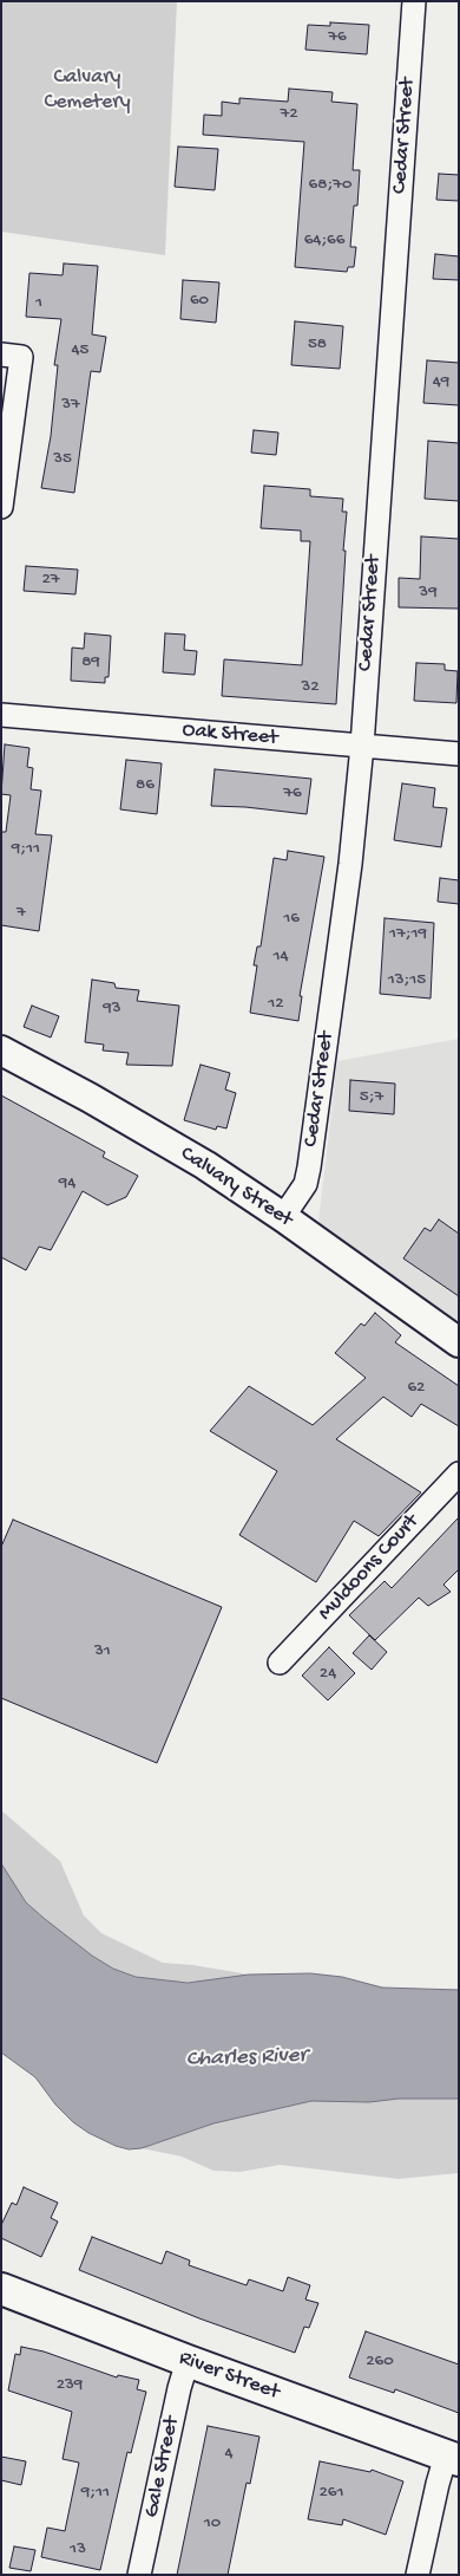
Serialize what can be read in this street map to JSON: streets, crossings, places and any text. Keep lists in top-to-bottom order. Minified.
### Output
{"streets":{"main road":["River Street"],"street":["Cedar Street","Oak Street","Calvary Street","Muldoons Court","Gale Street"]},"crossings":[["Cedar Street","Oak Street"],["Cedar Street","Calvary Street"],["River Street","Gale Street"]],"water":["Charles River"],"parks":["Calvary Cemetery"],"house_numbers":["76","72","68;70","64;66","60","1","58","45","49","37","35","27","39","89","32","86","76","9;11","7","16","17;19","14","13;15","12","93","5;7","94","62","31","24","260","239","4","9;11","261","10","13"]}
